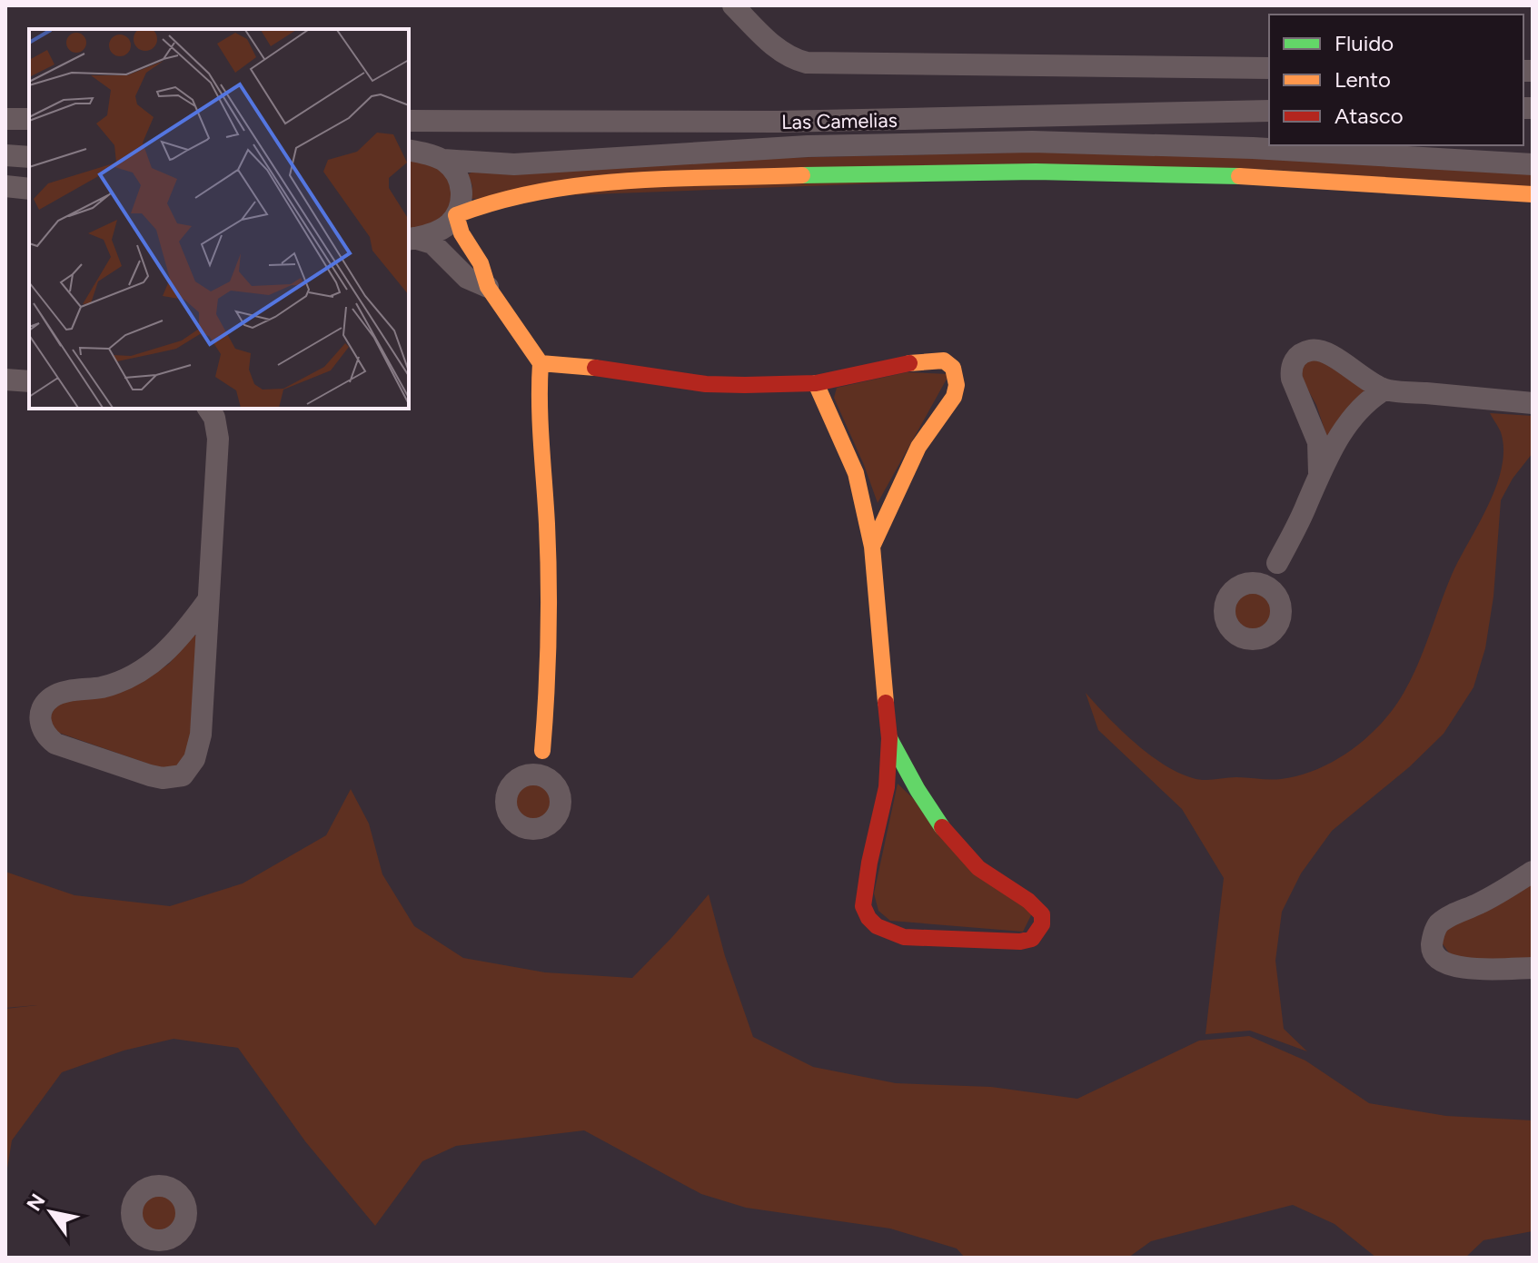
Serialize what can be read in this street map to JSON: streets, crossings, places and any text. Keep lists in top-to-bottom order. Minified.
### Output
{"streets":{"street":["Las Camelias"]},"legend":["Fluido","Lento","Atasco"],"north":"top left"}
